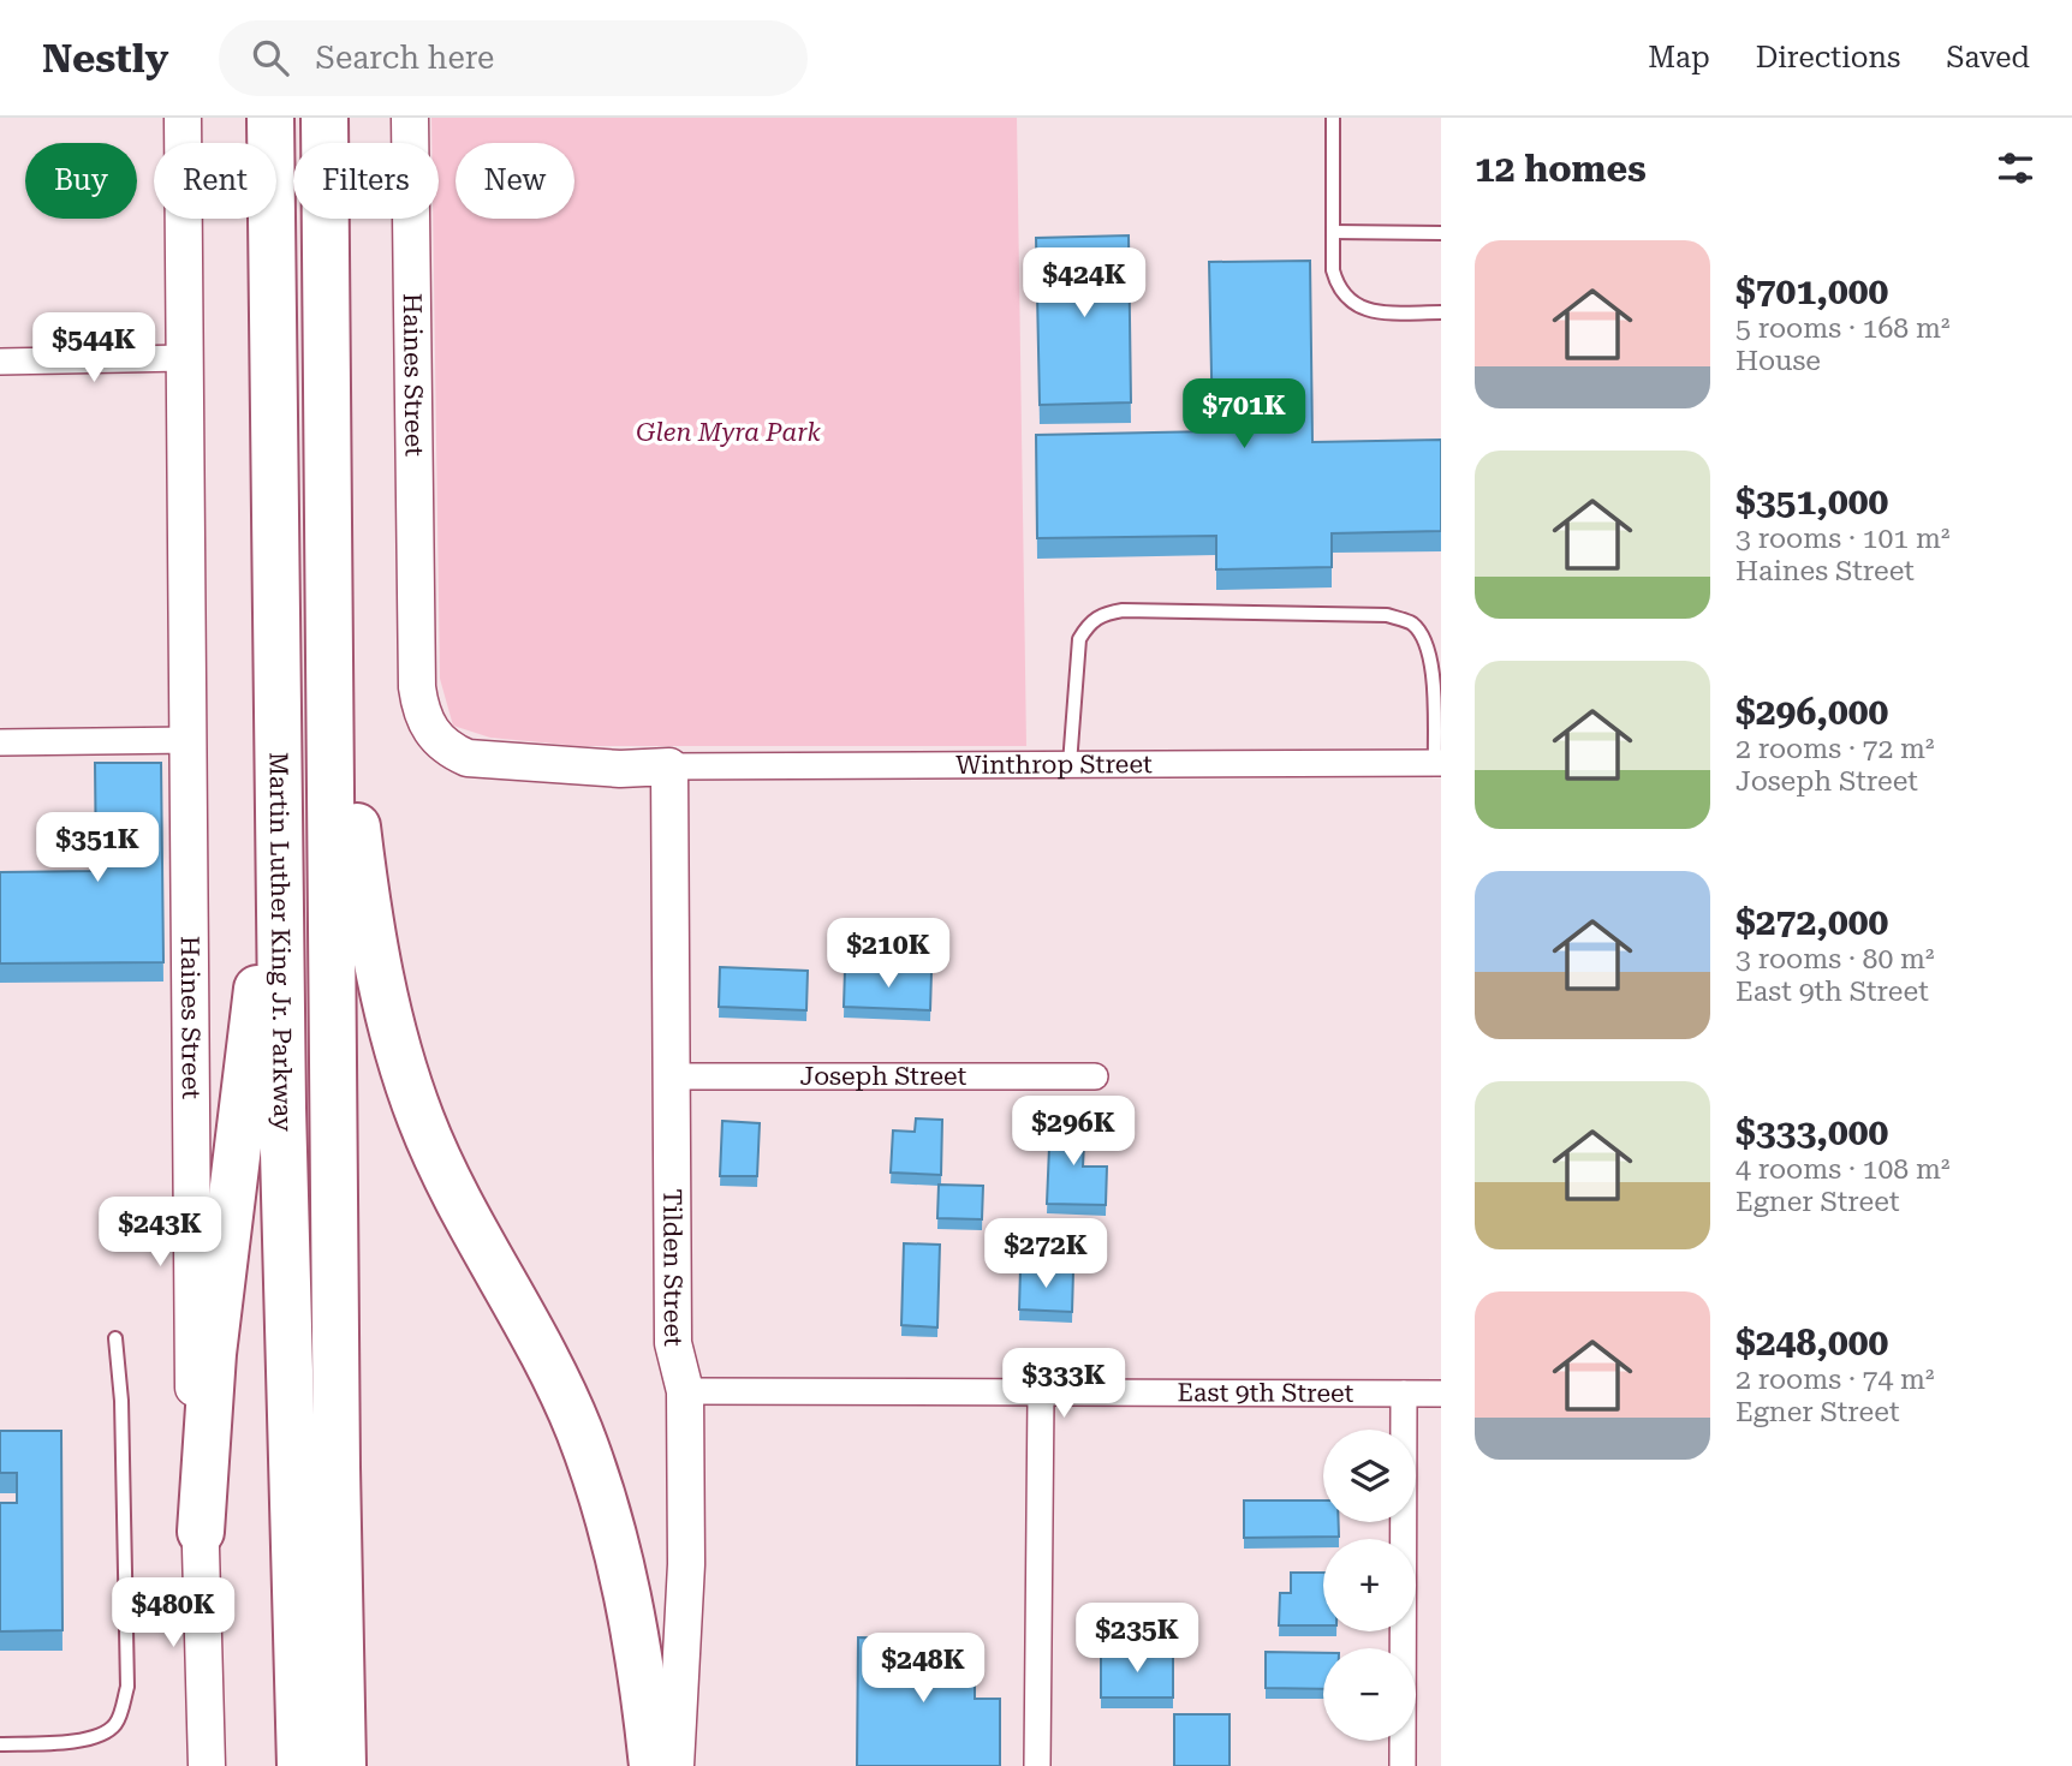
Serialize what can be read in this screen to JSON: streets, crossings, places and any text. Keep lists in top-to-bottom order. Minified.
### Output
{"streets":{"highway":["Martin Luther King Jr. Parkway"],"street":["Haines Street","Winthrop Street","Joseph Street","Tilden Street","East 9th Street"]},"crossings":[["Haines Street","Winthrop Street"],["Haines Street","Tilden Street"],["Winthrop Street","Tilden Street"],["Joseph Street","Tilden Street"],["Tilden Street","East 9th Street"]],"parks":["Glen Myra Park"],"page":{"header":"Nestly","search":"Search here","nav":["Map","Directions","Saved"],"heading":"12 homes","chip":["Buy","Rent","Filters","New"],"list":[{"name":"$701,000","note":"5 rooms · 168 m² · House"},{"name":"$351,000","note":"3 rooms · 101 m² · Haines Street"},{"name":"$296,000","note":"2 rooms · 72 m² · Joseph Street"},{"name":"$272,000","note":"3 rooms · 80 m² · East 9th Street"},{"name":"$333,000","note":"4 rooms · 108 m² · Egner Street"},{"name":"$248,000","note":"2 rooms · 74 m² · Egner Street"}],"price":["$424K","$544K","$701K","$351K","$210K","$296K","$243K","$272K","$333K","$480K","$235K","$248K"],"map_buttons":["+","−"]}}
